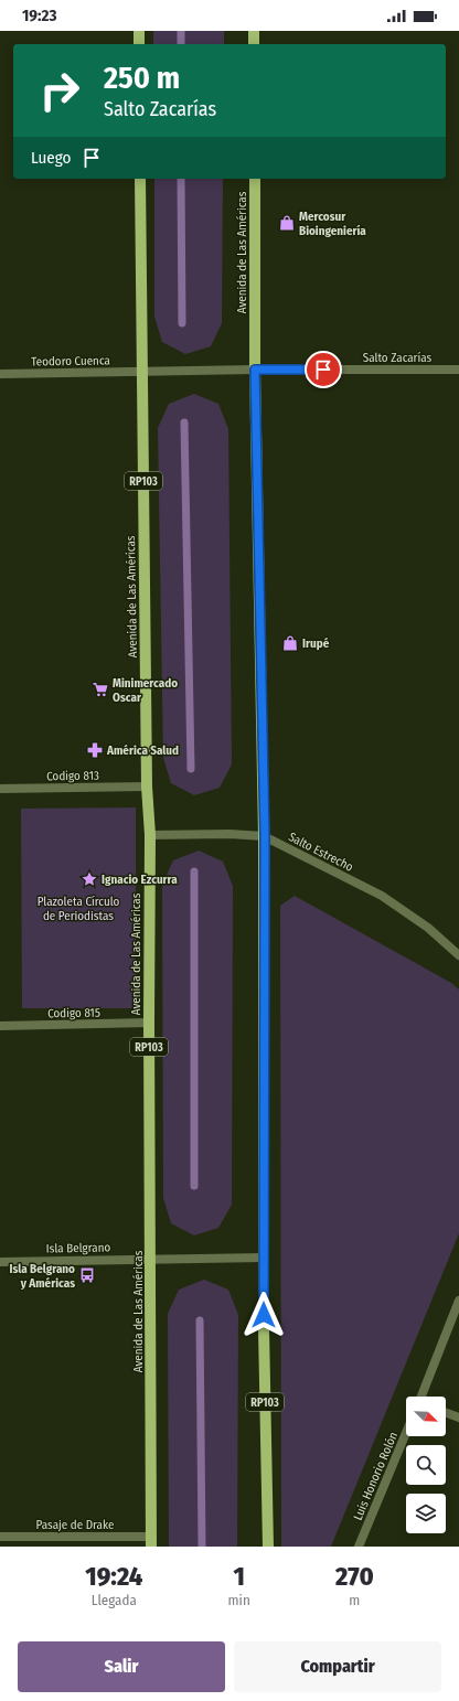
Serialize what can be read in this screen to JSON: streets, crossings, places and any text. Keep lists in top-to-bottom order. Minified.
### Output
{"streets":{"main road":["Avenida de Las Américas","RP103"],"street":["Salto Zacarías","Teodoro Cuenca","Codigo 813","Salto Estrecho","Codigo 815","Isla Belgrano","Luis Honorio Rolón","Pasaje de Drake"]},"crossings":[["Avenida de Las Américas","Salto Zacarías"],["Avenida de Las Américas","Teodoro Cuenca"],["Avenida de Las Américas","Codigo 813"],["Avenida de Las Américas","Salto Estrecho"],["Avenida de Las Américas","Codigo 815"],["Avenida de Las Américas","Isla Belgrano"],["Avenida de Las Américas","Pasaje de Drake"],["Salto Zacarías","Teodoro Cuenca"]],"parks":["Plazoleta Círculo de Periodistas"],"places":{"shop":["Mercosur Bioingeniería","Irupé"],"supermarket":["Minimercado Oscar"],"pharmacy":["América Salud"],"place":["Ignacio Ezcurra"],"bus stop":["Isla Belgrano y Américas"]},"north":"bottom right","page":{"status":"19:23","turn":["250 m","Salto Zacarías"],"then":"Luego","eta":["19:24","Llegada","1","min","270","m"],"buttons":["Salir","Compartir"]}}
